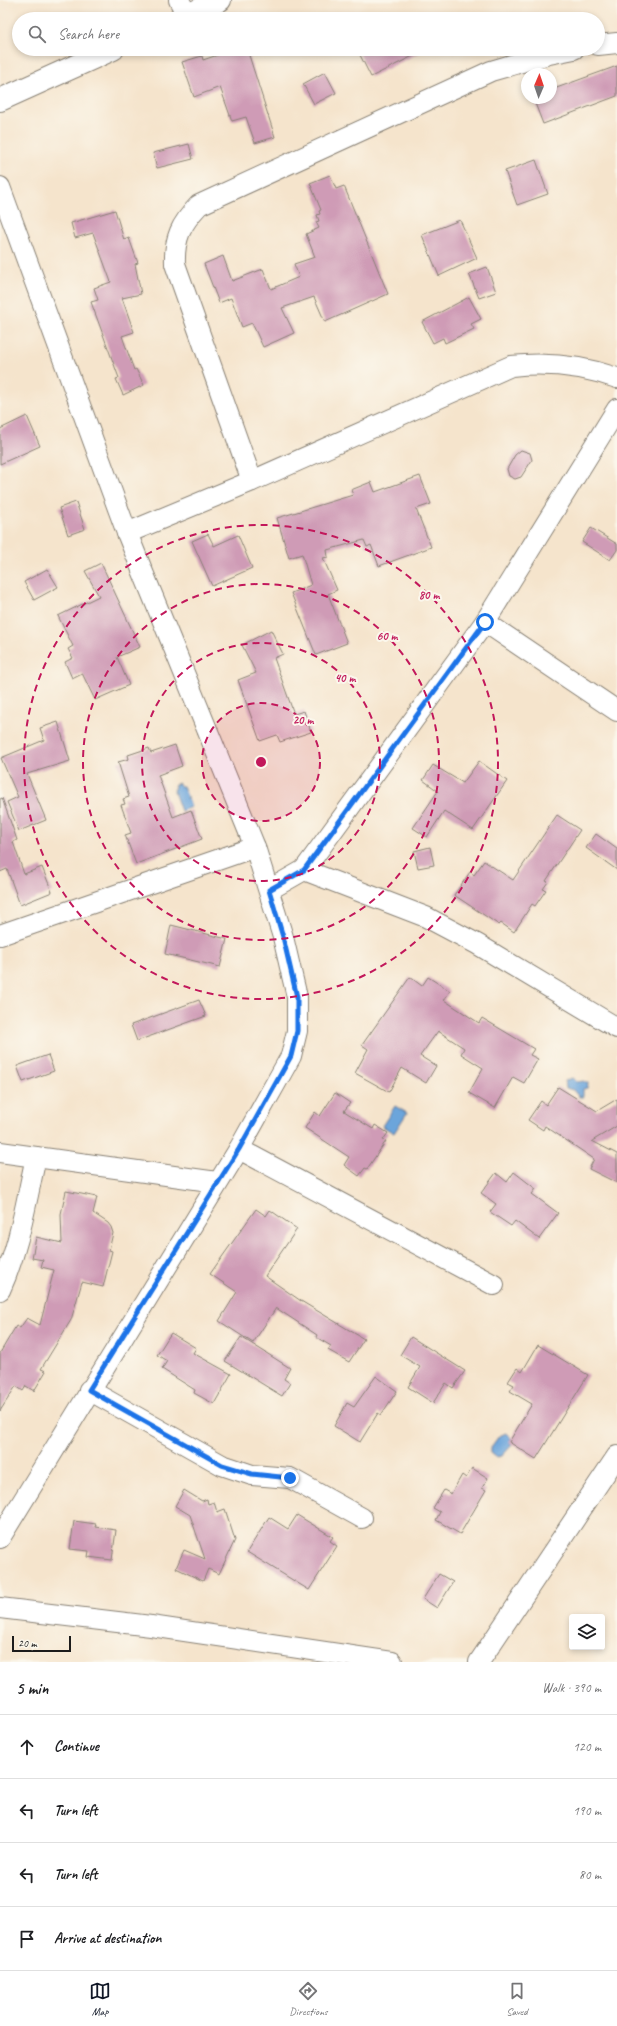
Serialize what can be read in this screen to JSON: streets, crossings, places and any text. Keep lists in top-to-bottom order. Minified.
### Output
{"scale_bar":"20 m","north":"top","page":{"search":"Search here","scale":"20 m","heading":["5 min","Walk · 390 m"],"list":[["Continue","120 m"],["Turn left","190 m"],["Turn left","80 m"],"Arrive at destination"],"nav":["Map","Directions","Saved"]},"rings":["80 m","60 m","40 m","20 m"]}
